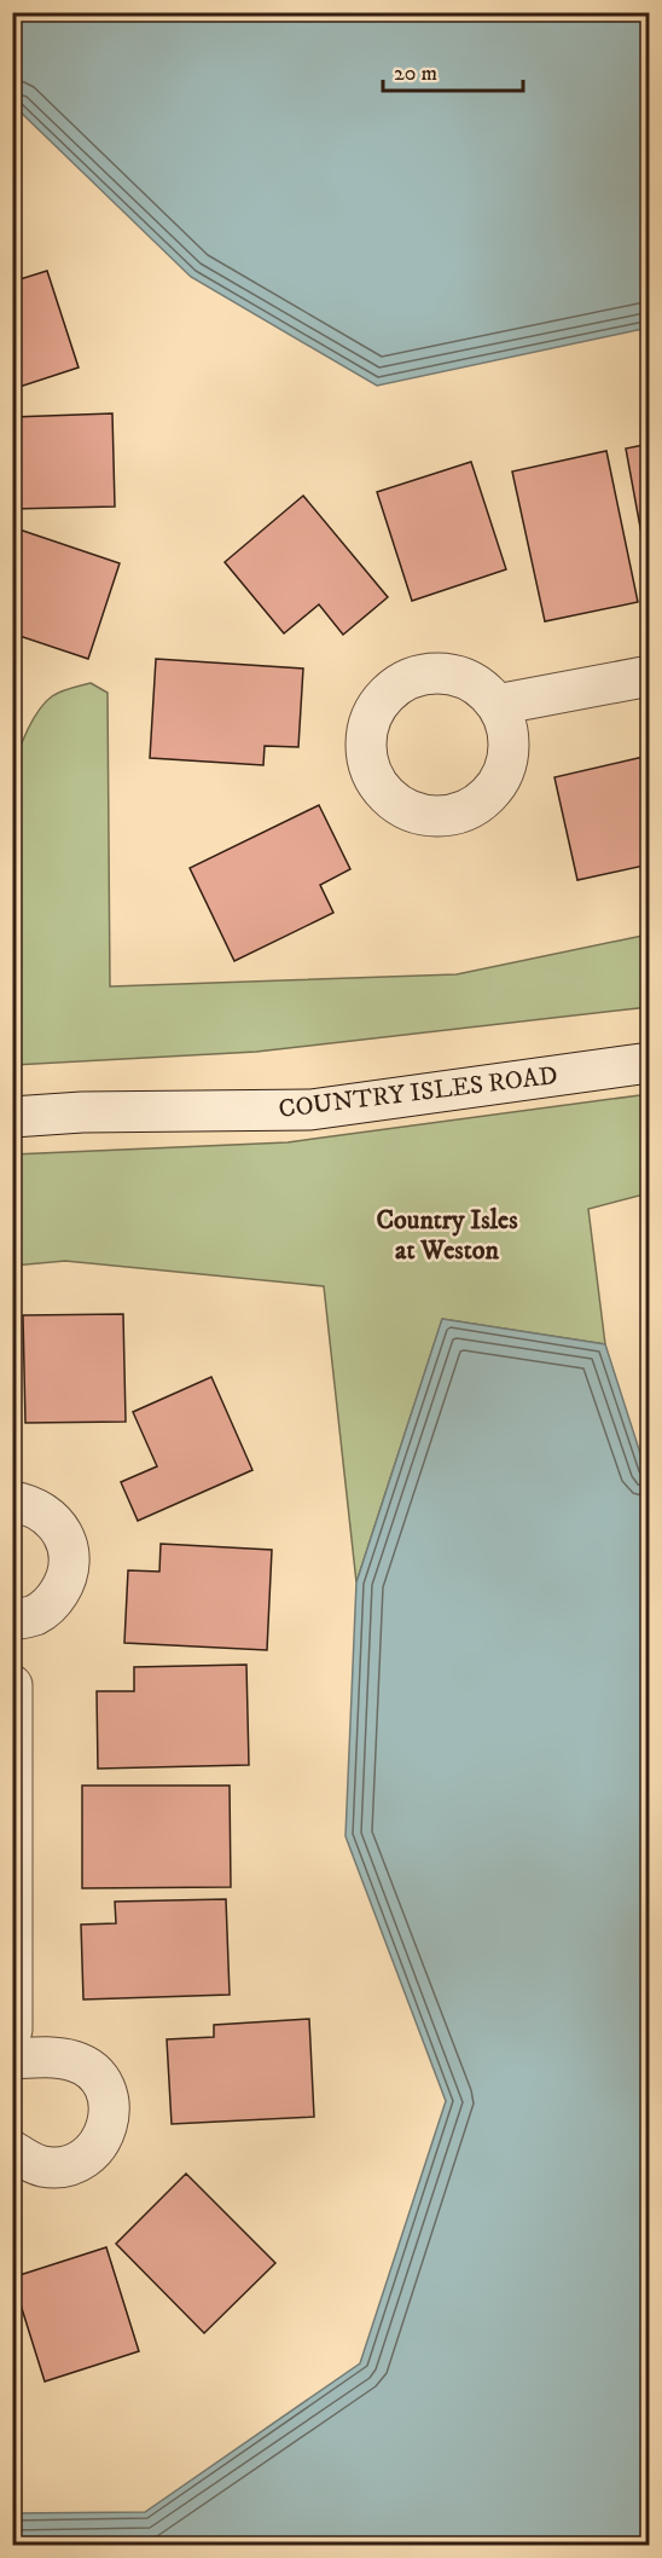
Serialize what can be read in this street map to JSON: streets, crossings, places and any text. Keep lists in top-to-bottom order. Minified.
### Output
{"streets":{"street":["COUNTRY ISLES ROAD"]},"districts":["Country Isles at Weston"],"scale_bar":"20 m"}
